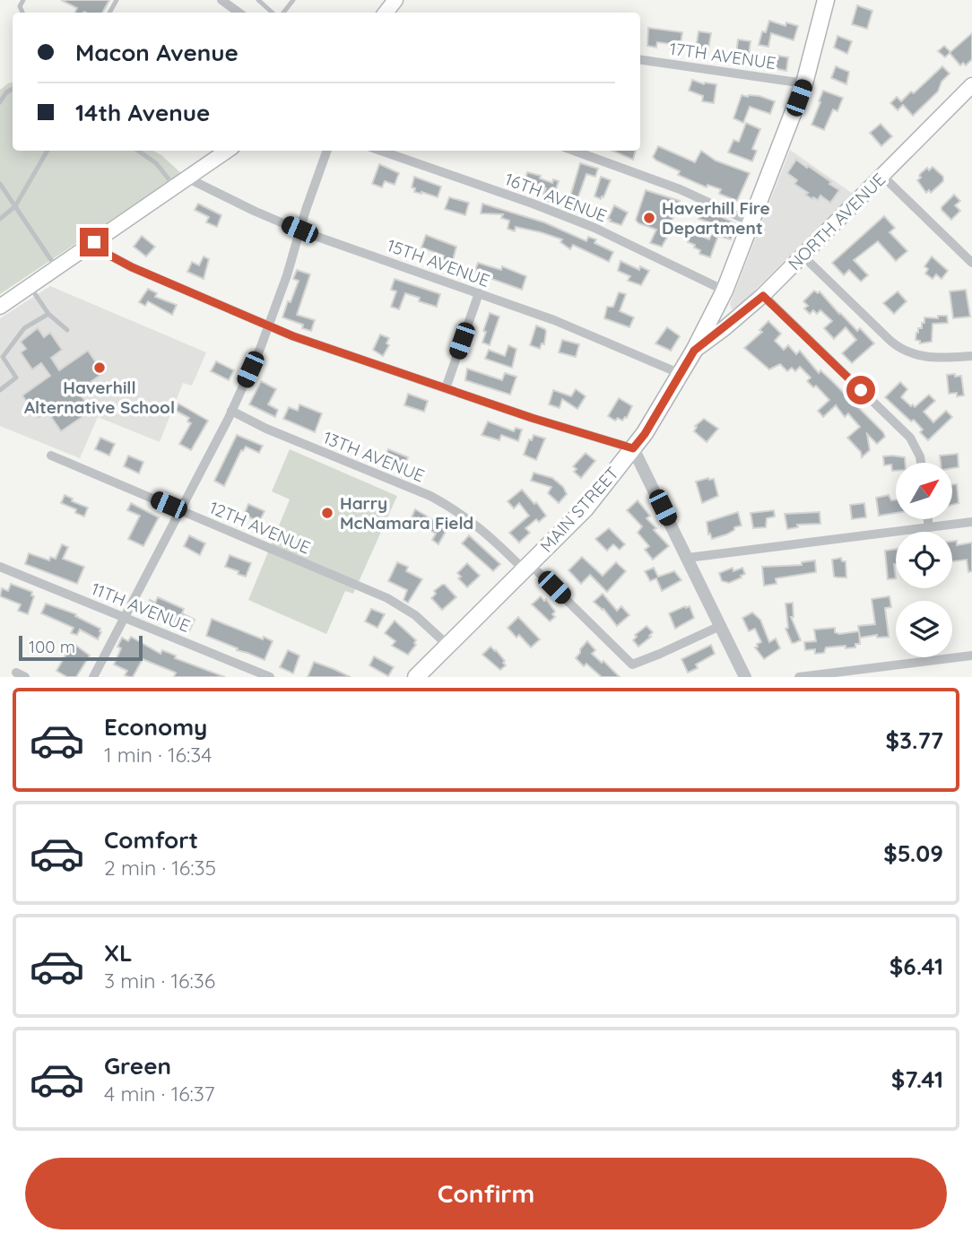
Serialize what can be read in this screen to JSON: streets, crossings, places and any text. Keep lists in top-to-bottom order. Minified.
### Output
{"streets":{"main road":["NORTH AVENUE","MAIN STREET"],"street":["17TH AVENUE","16TH AVENUE","15TH AVENUE","13TH AVENUE","12TH AVENUE","11TH AVENUE"]},"crossings":[["17TH AVENUE","MAIN STREET"],["16TH AVENUE","MAIN STREET"],["NORTH AVENUE","MAIN STREET"],["15TH AVENUE","MAIN STREET"],["13TH AVENUE","MAIN STREET"],["MAIN STREET","12TH AVENUE"]],"places":["Haverhill Fire Department","Haverhill Alternative School","Harry McNamara Field"],"scale_bar":"100 m","north":"top right","page":{"banner":["Macon Avenue","14th Avenue"],"scale":"100 m","list":[{"name":"Economy","note":"1 min · 16:34","value":"$3.77"},{"name":"Comfort","note":"2 min · 16:35","value":"$5.09"},{"name":"XL","note":"3 min · 16:36","value":"$6.41"},{"name":"Green","note":"4 min · 16:37","value":"$7.41"}],"buttons":"Confirm"}}
